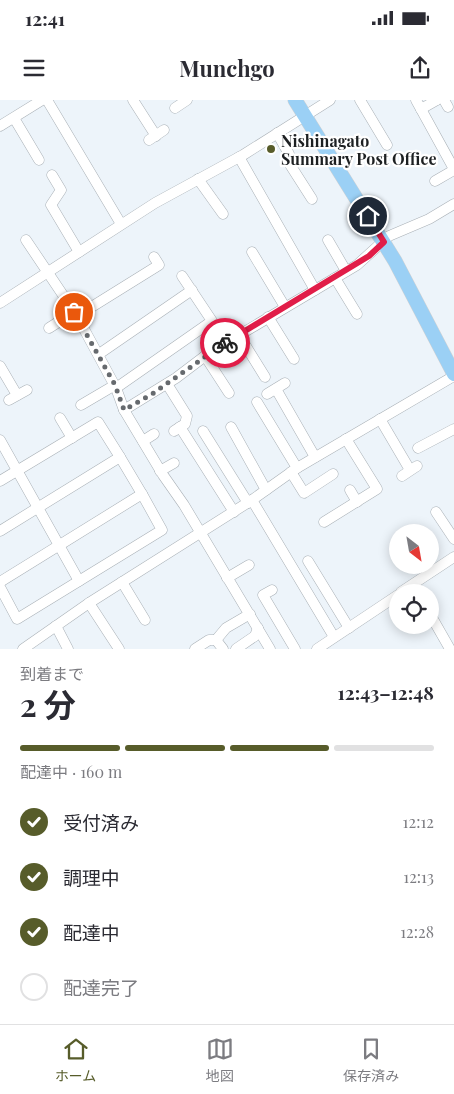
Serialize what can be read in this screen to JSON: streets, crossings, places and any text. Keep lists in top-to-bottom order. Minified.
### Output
{"places":["Nishinagato Summary Post Office"],"north":"bottom right","page":{"status":"12:41","header":"Munchgo","heading":["2 分","到着まで","12:43–12:48"],"bar":"配達中 · 160 m","list":[["受付済み","12:12"],["調理中","12:13"],["配達中","12:28"],"配達完了"],"tabs":["ホーム","地図","保存済み"]}}
